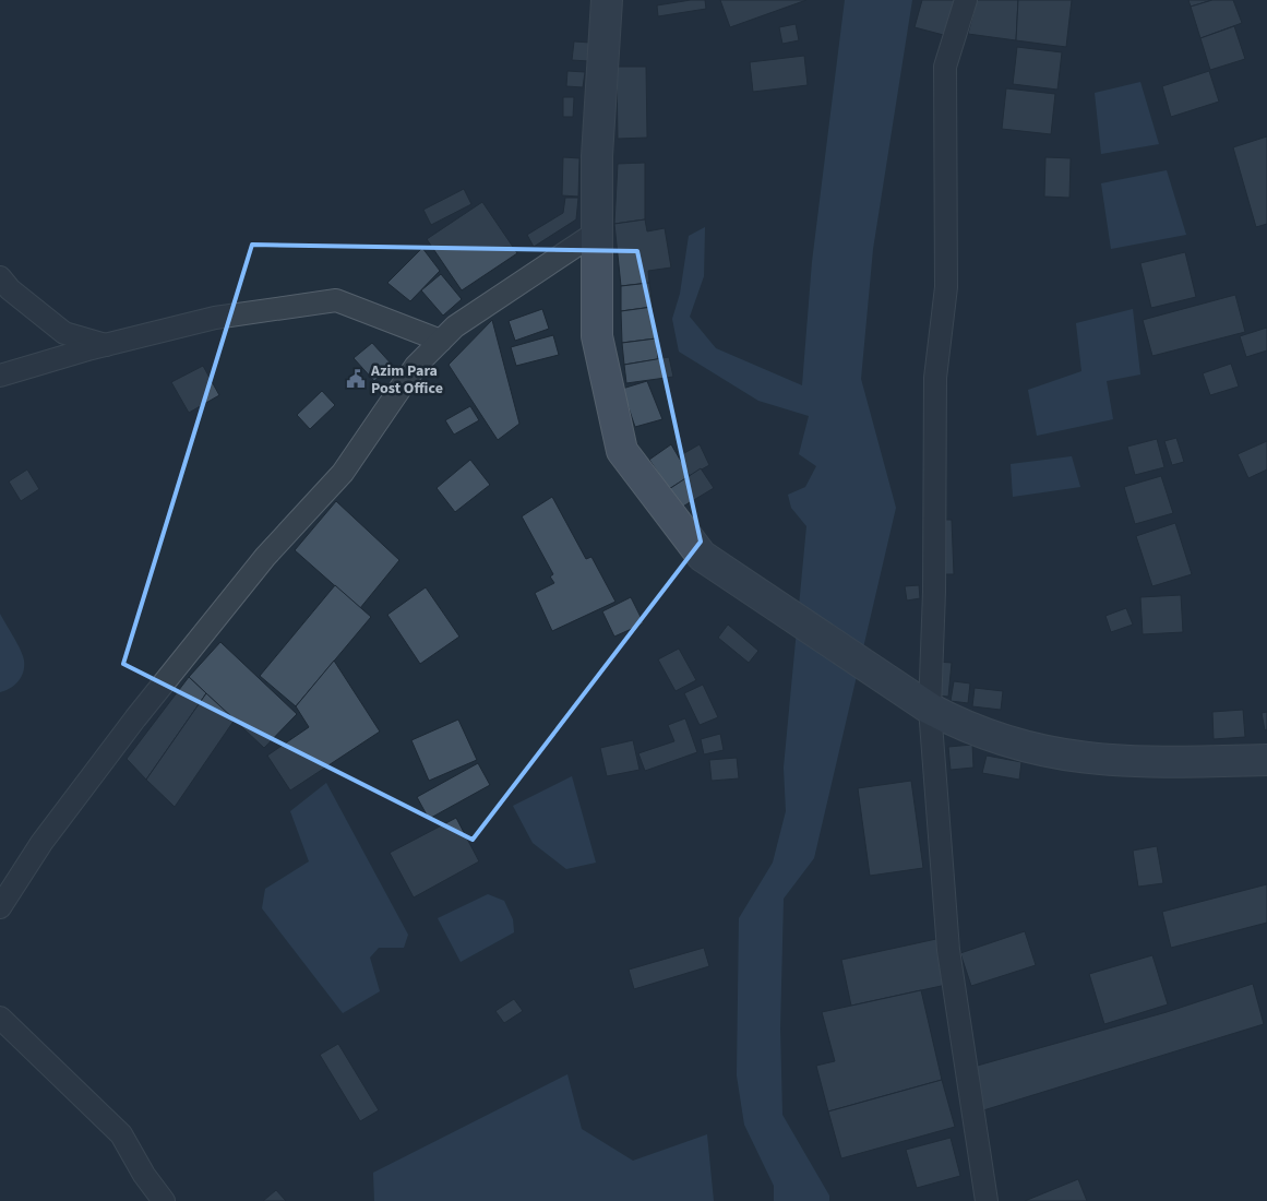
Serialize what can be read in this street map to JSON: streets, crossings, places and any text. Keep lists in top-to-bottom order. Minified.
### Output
{"places":{"public building":["Azim Para Post Office"]}}
